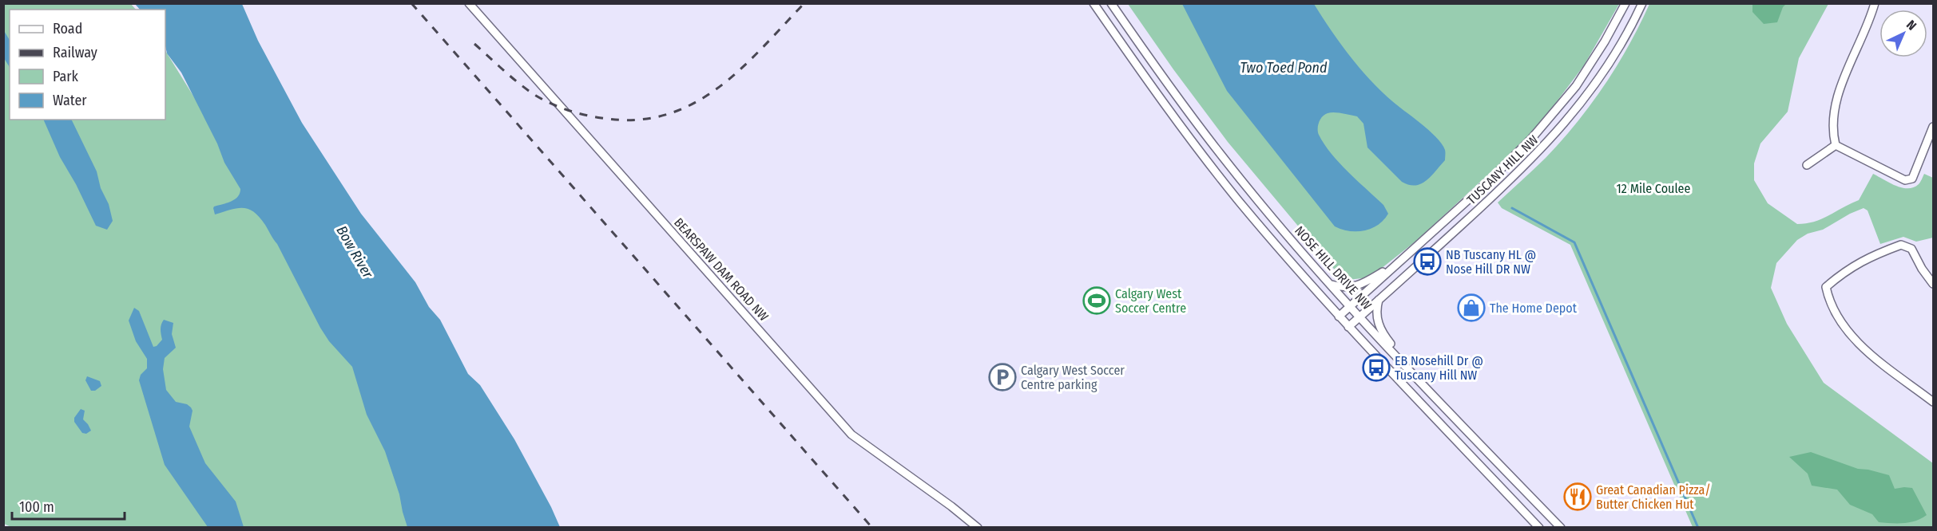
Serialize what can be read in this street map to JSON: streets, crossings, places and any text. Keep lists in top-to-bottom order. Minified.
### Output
{"streets":{"street":["TUSCANY HILL NW","NOSE HILL DRIVE NW","BEARSPAW DAM ROAD NW"]},"crossings":[["TUSCANY HILL NW","NOSE HILL DRIVE NW"]],"water":["Two Toed Pond","Bow River"],"parks":["12 Mile Coulee"],"places":{"bus stop":["NB Tuscany HL @ Nose Hill DR NW","EB Nosehill Dr @ Tuscany Hill NW"],"sports":["Calgary West Soccer Centre"],"shop":["The Home Depot"],"parking":["Calgary West Soccer Centre parking"],"restaurant":["Great Canadian Pizza/ Butter Chicken Hut"]},"legend":["Road","Railway","Park","Water"],"scale_bar":"100 m","north":"top right"}
